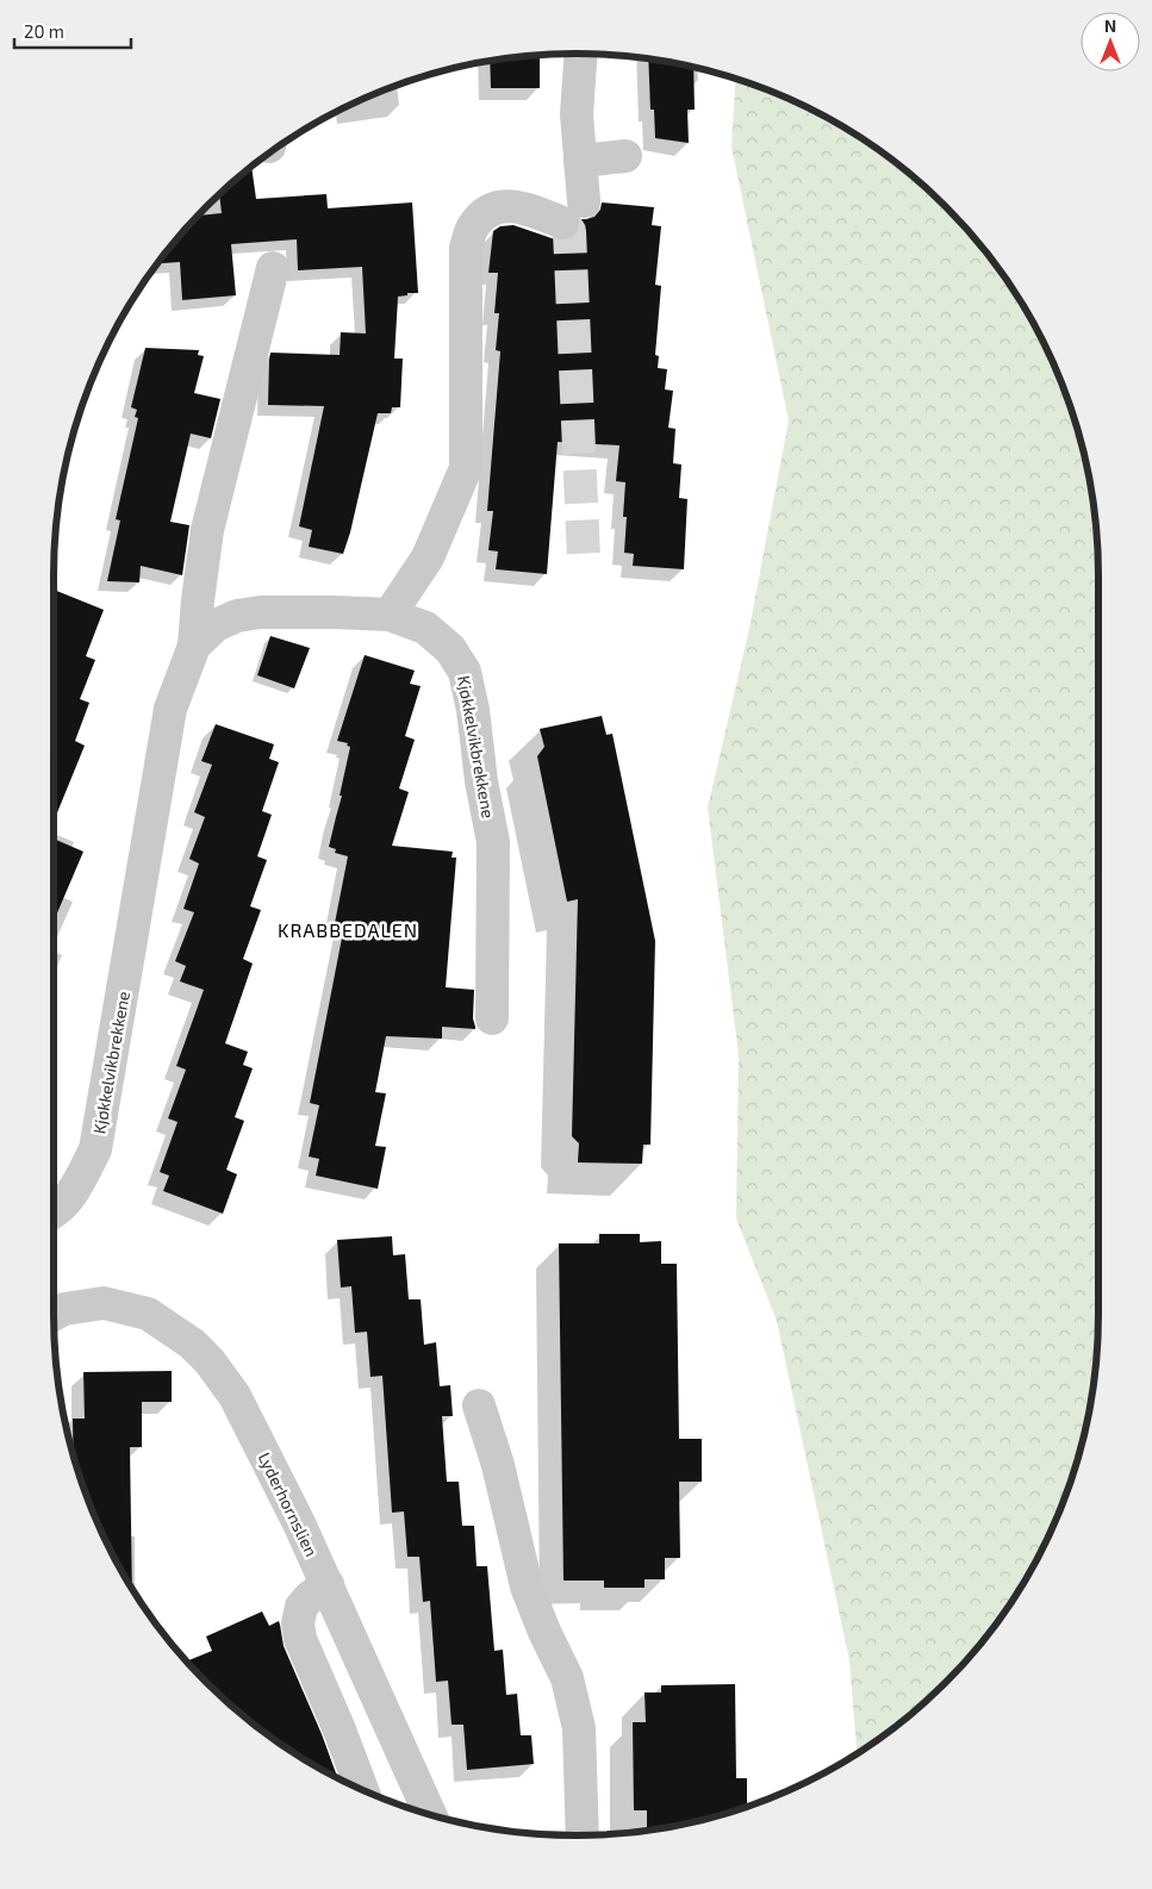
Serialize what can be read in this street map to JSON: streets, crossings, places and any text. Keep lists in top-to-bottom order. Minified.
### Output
{"streets":{"street":["Kjøkkelvikbrekkene","Lyderhornslien"]},"districts":["KRABBEDALEN"],"scale_bar":"20 m","north":"top"}
